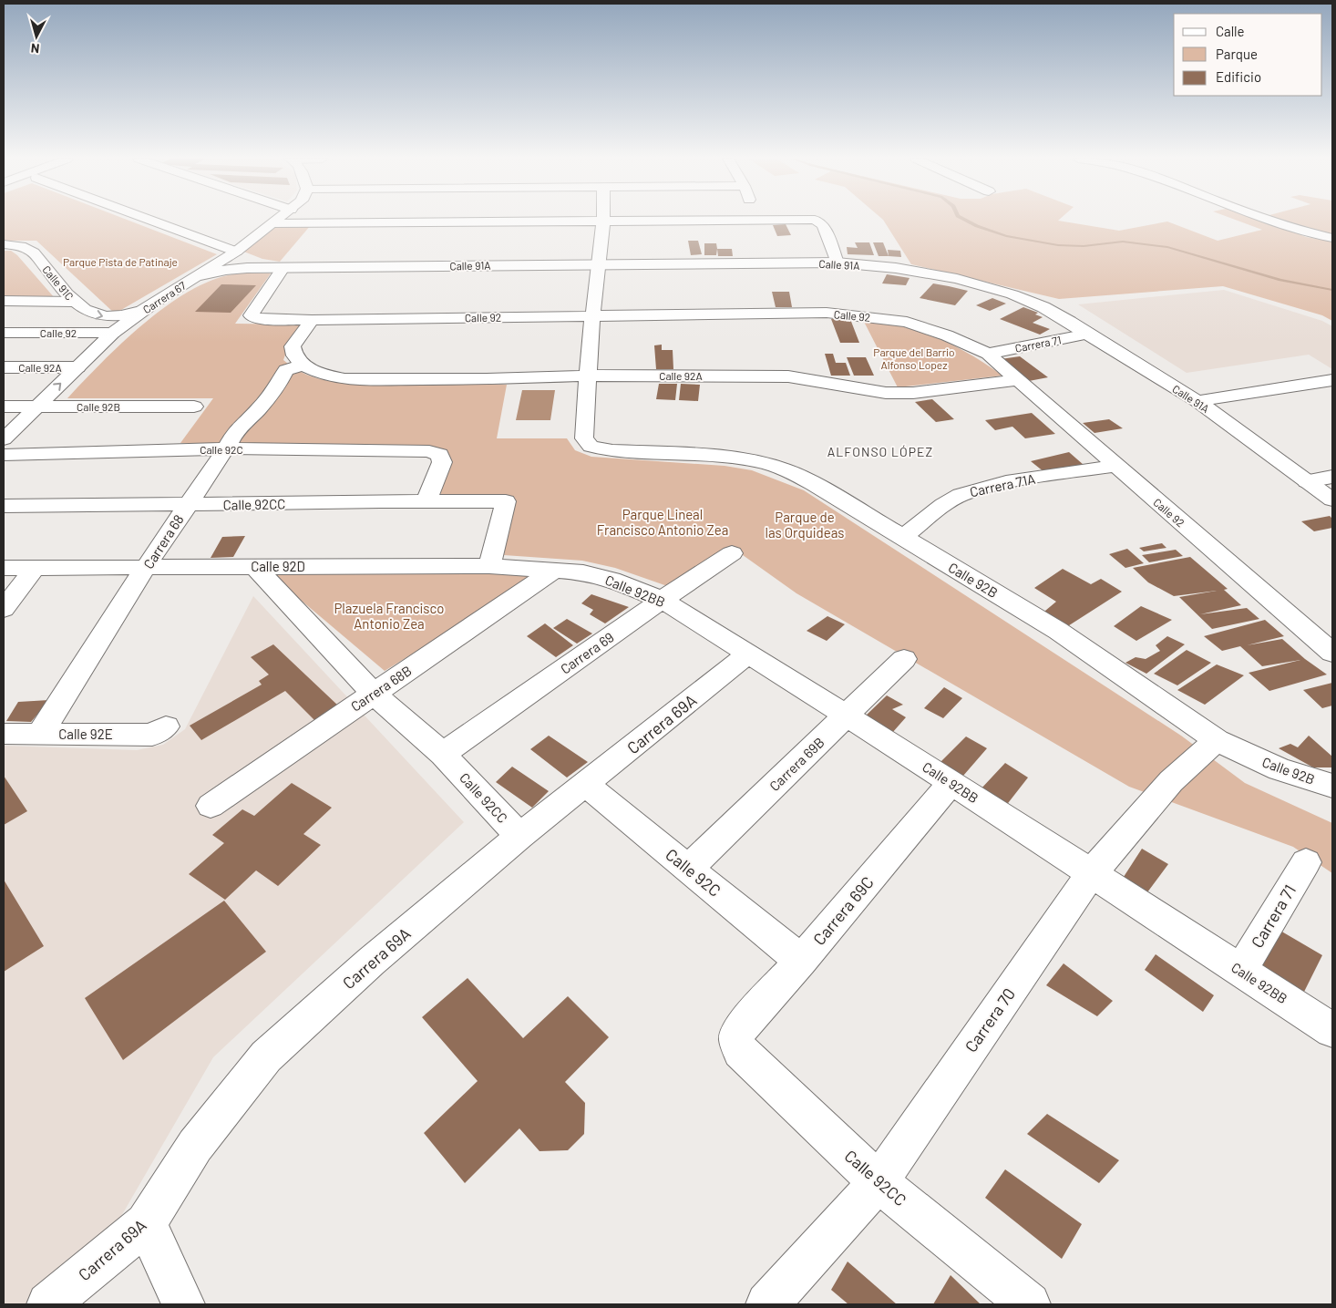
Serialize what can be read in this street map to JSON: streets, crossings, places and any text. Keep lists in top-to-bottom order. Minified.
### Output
{"streets":{"street":["Calle 91A","Calle 91C","Carrera 67","Calle 92","Carrera 71","Calle 92A","Calle 92B","Calle 92C","Carrera 71A","Calle 92CC","Carrera 68","Calle 92D","Calle 92BB","Carrera 69","Carrera 68B","Carrera 69A","Calle 92E","Carrera 69B","Carrera 69C","Carrera 70"]},"crossings":[["Calle 91A","Carrera 67"],["Calle 91A","Calle 92"],["Calle 91A","Carrera 71"],["Calle 91C","Carrera 67"],["Carrera 67","Calle 92"],["Carrera 67","Calle 92A"],["Carrera 67","Calle 92B"],["Calle 92","Carrera 71"],["Calle 92","Calle 92A"],["Calle 92","Carrera 71A"],["Carrera 71","Calle 92BB"],["Calle 92A","Calle 92B"],["Calle 92B","Carrera 71A"],["Calle 92B","Carrera 70"],["Calle 92C","Calle 92CC"],["Calle 92C","Carrera 68"],["Calle 92C","Carrera 69A"],["Calle 92C","Carrera 69B"],["Calle 92C","Carrera 69C"],["Calle 92CC","Carrera 68"],["Calle 92CC","Calle 92D"],["Calle 92CC","Carrera 69"],["Calle 92CC","Carrera 68B"],["Calle 92CC","Carrera 69A"],["Calle 92CC","Carrera 69C"],["Calle 92CC","Carrera 70"],["Carrera 68","Calle 92D"],["Carrera 68","Calle 92E"],["Calle 92D","Calle 92BB"],["Calle 92D","Carrera 68B"],["Calle 92BB","Carrera 69"],["Calle 92BB","Carrera 68B"],["Calle 92BB","Carrera 69A"],["Calle 92BB","Carrera 69B"],["Calle 92BB","Carrera 69C"],["Calle 92BB","Carrera 70"]],"one_way":["Calle 91C"],"districts":["ALFONSO LÓPEZ"],"parks":["Parque Pista de Patinaje","Parque del Barrio Alfonso Lopez","Parque Lineal Francisco Antonio Zea","Parque de las Orquideas","Plazuela Francisco Antonio Zea"],"legend":["Calle","Parque","Edificio"],"north":"bottom"}
